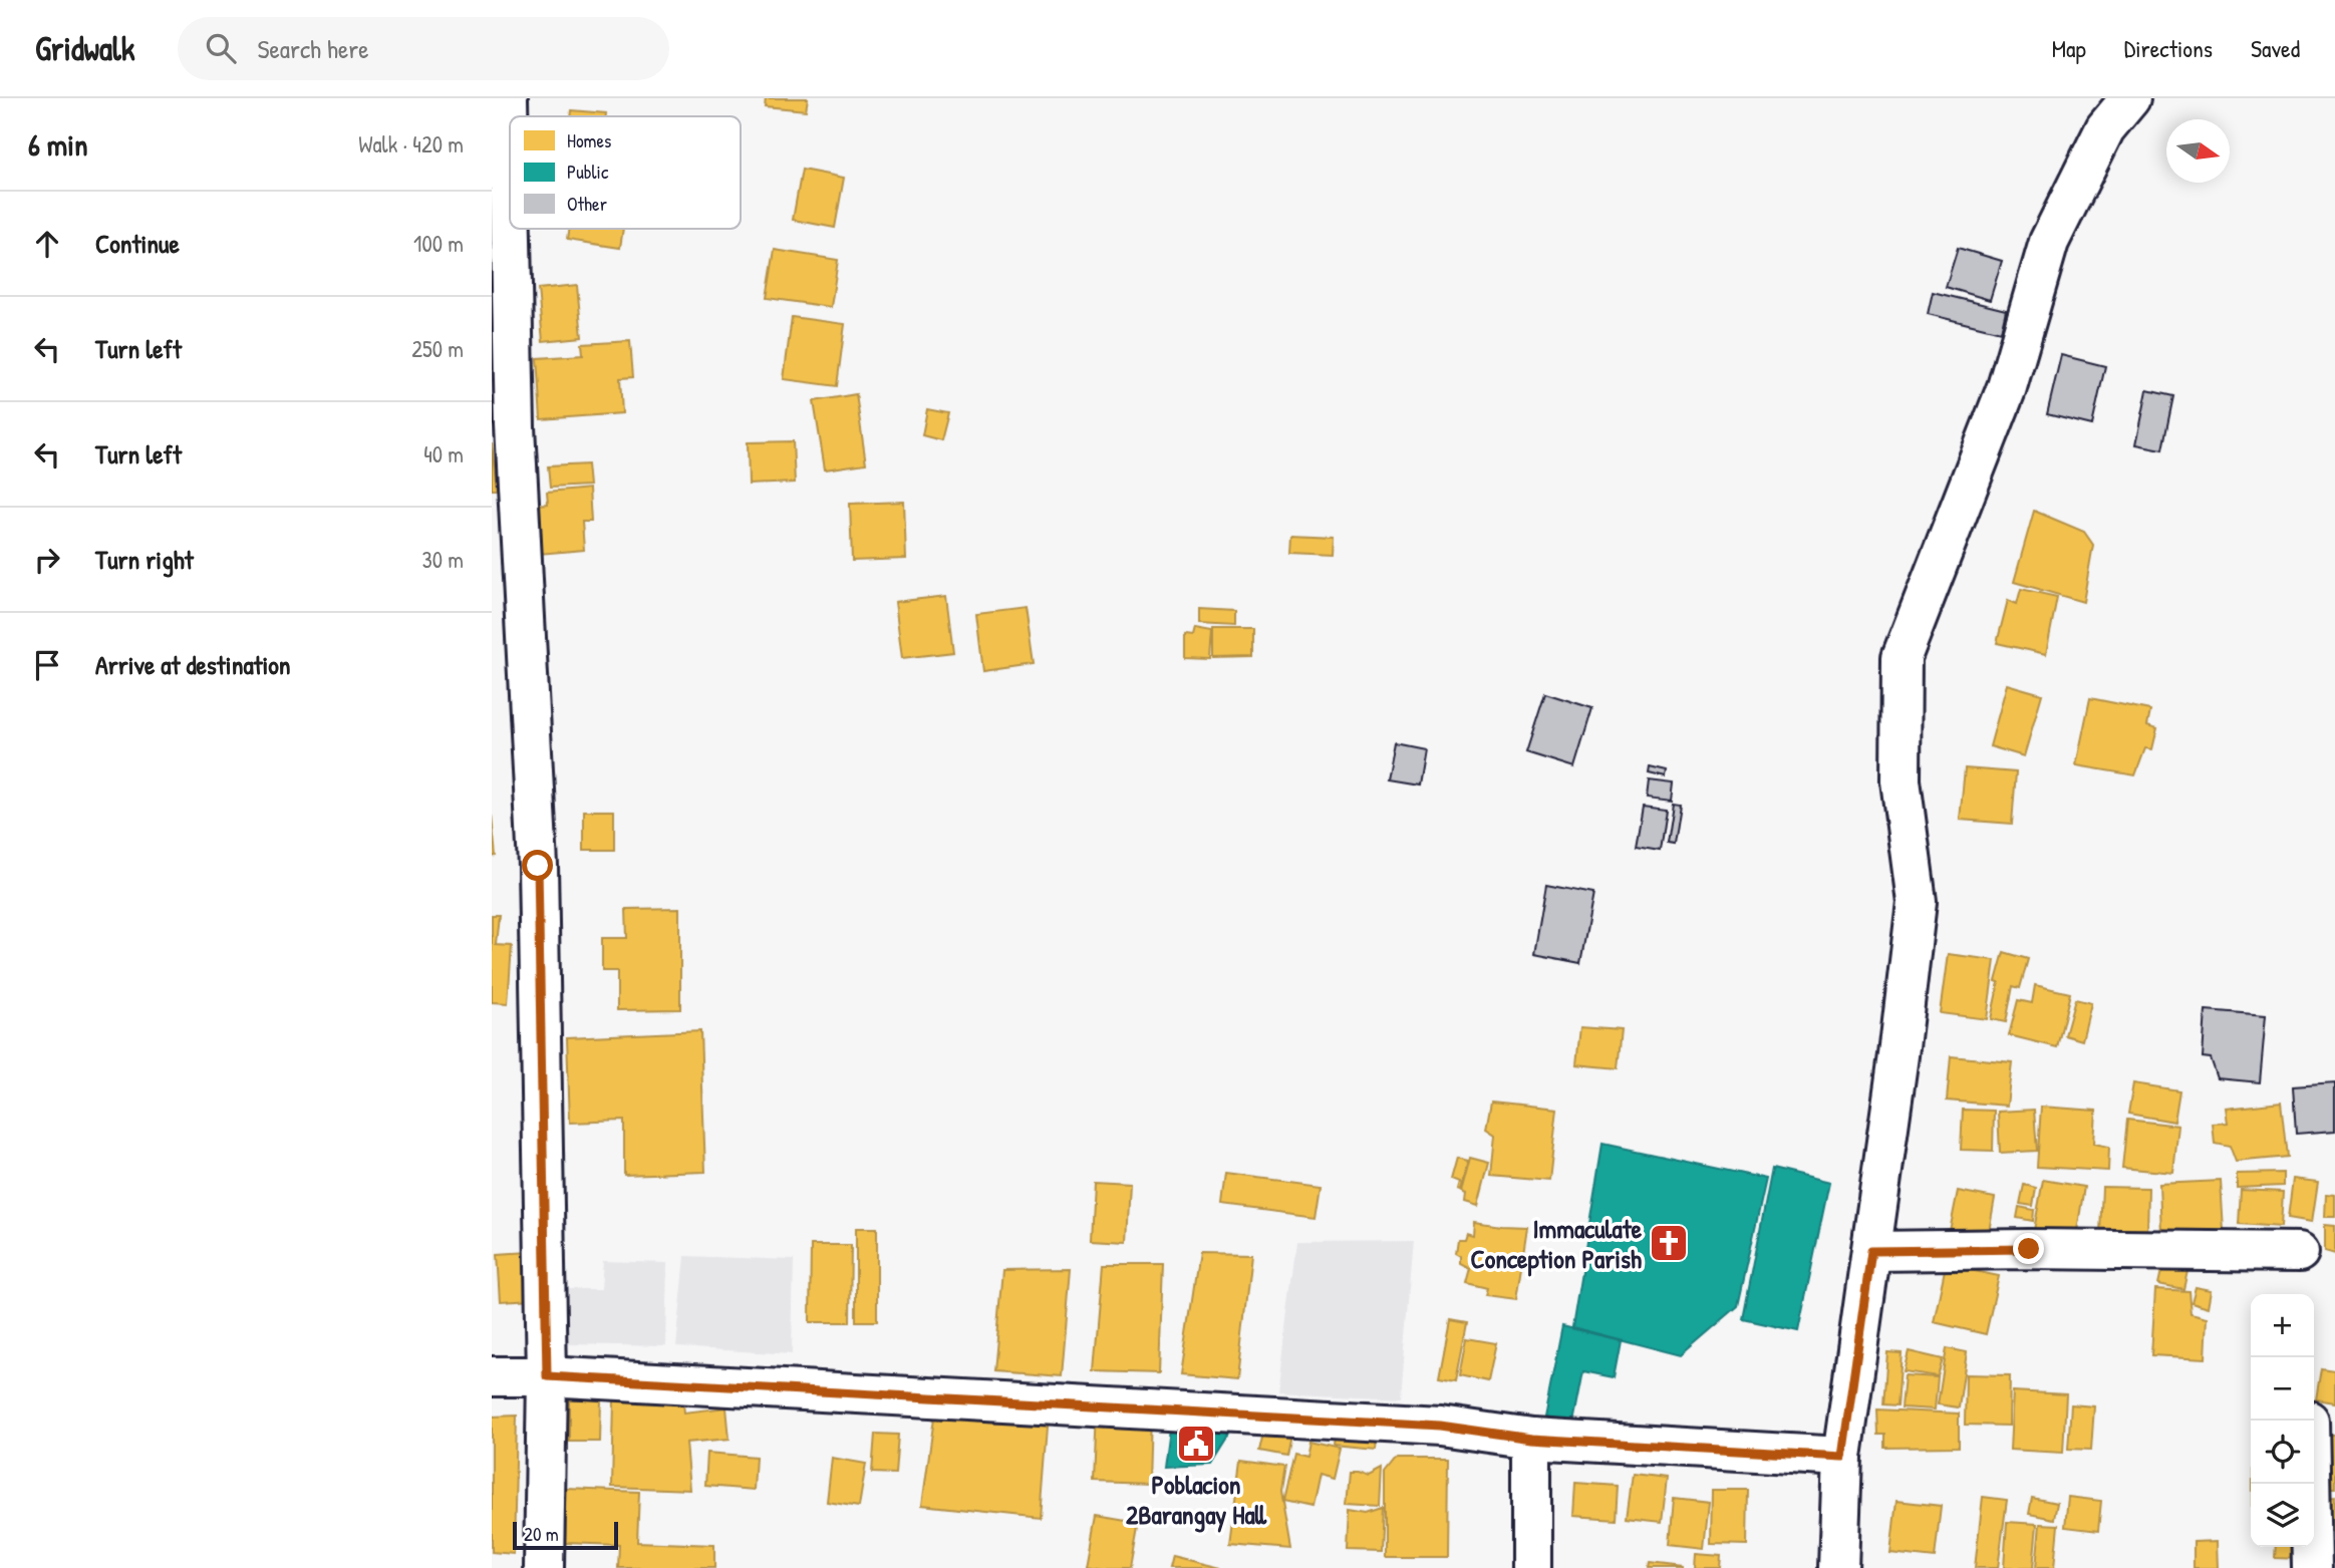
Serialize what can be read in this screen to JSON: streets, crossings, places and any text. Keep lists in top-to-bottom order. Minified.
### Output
{"places":{"church":["Immaculate Conception Parish"],"public building":["Poblacion 2Barangay Hall"]},"legend":["Homes","Public","Other"],"scale_bar":"20 m","north":"right","page":{"header":"Gridwalk","search":"Search here","nav":["Map","Directions","Saved"],"heading":["6 min","Walk · 420 m"],"list":[["Continue","100 m"],["Turn left","250 m"],["Turn left","40 m"],["Turn right","30 m"],"Arrive at destination"],"map_buttons":["+","−"],"scale":"20 m"}}
